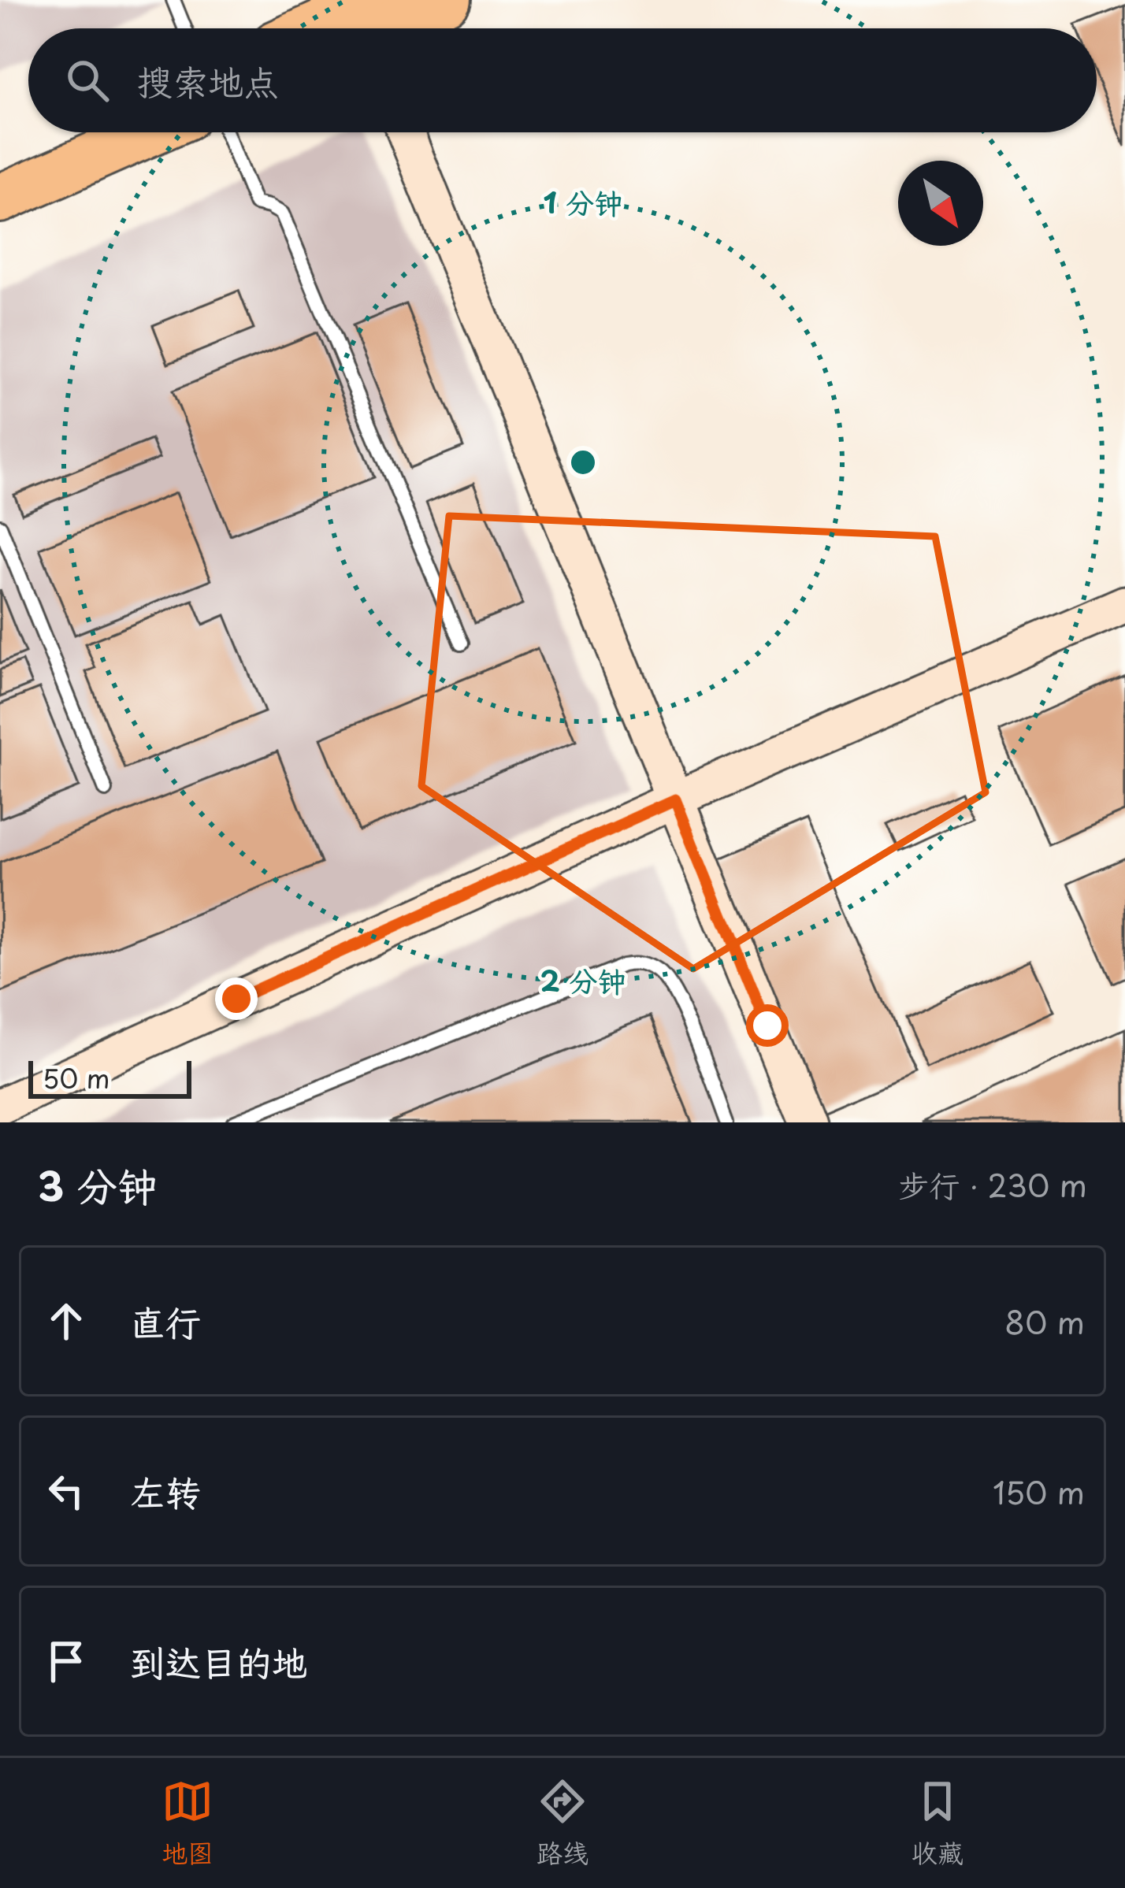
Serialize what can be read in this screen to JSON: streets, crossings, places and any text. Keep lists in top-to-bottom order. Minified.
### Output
{"scale_bar":"50 m","north":"bottom right","page":{"search":"搜索地点","scale":"50 m","heading":["3 分钟","步行 · 230 m"],"list":[["直行","80 m"],["左转","150 m"],"到达目的地"],"nav":["地图","路线","收藏"]},"rings":["1 分钟","2 分钟"]}
